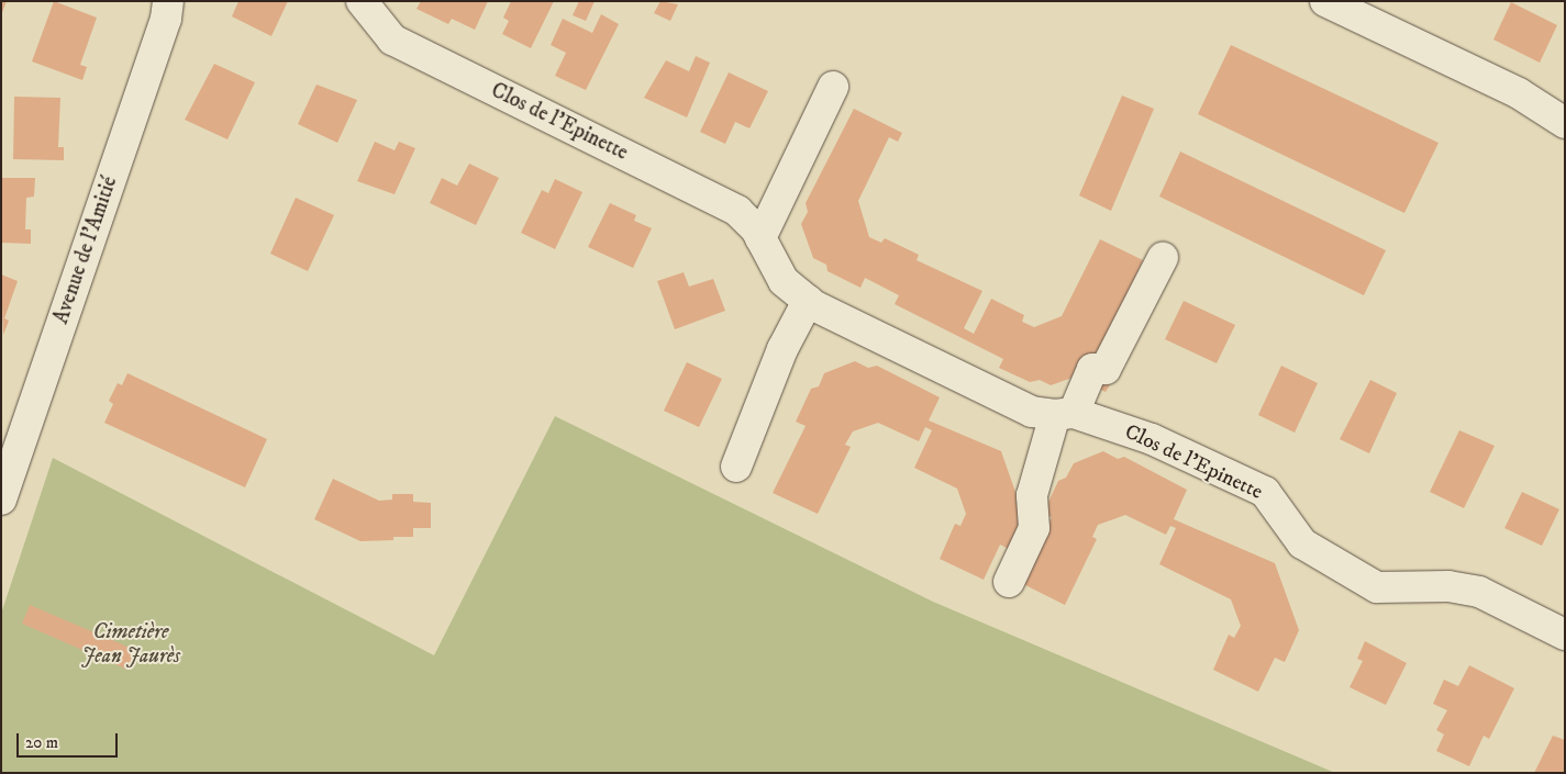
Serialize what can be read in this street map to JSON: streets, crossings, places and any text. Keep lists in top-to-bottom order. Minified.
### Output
{"streets":{"street":["Clos de l'Epinette","Avenue de l'Amitié"]},"parks":["Cimetière Jean Jaurès"],"scale_bar":"20 m"}
